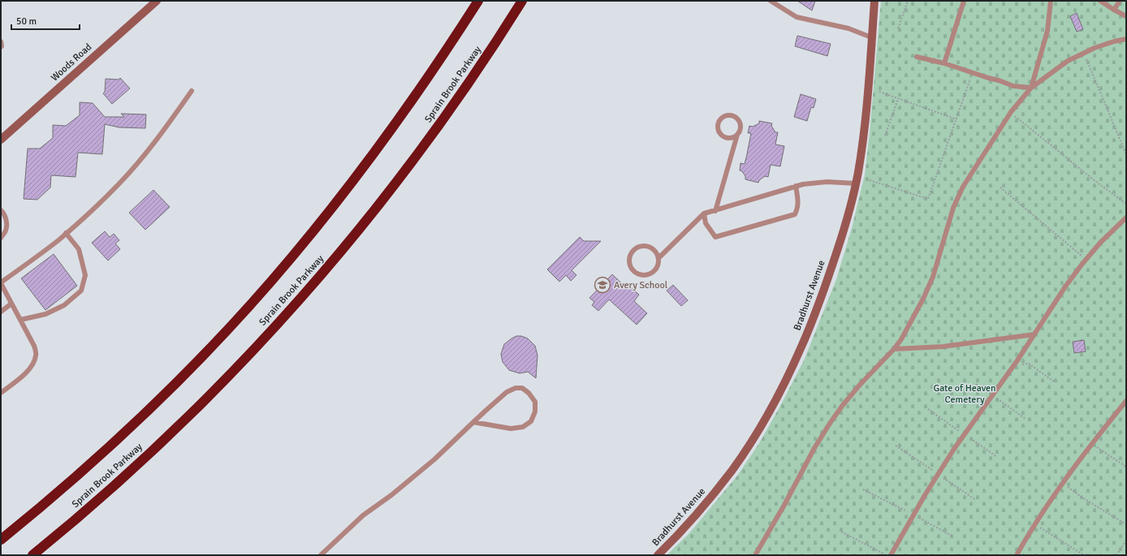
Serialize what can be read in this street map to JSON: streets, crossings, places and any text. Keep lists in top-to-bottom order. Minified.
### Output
{"streets":{"highway":["Sprain Brook Parkway"],"main road":["Woods Road","Bradhurst Avenue"]},"parks":["Gate of Heaven Cemetery"],"places":{"school or university":["Avery School"]},"scale_bar":"50 m"}
